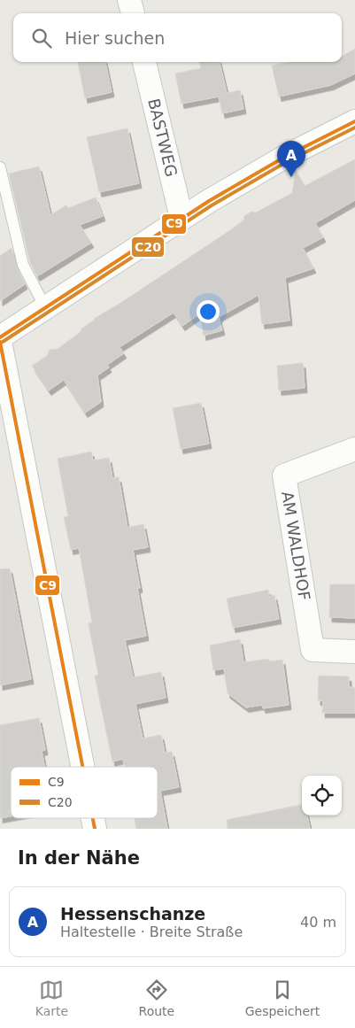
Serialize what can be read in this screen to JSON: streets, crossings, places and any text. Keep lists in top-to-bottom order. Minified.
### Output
{"streets":{"street":["BASTWEG","AM WALDHOF"]},"lines":["transit line C9","transit line C20"],"legend":["C9","C20"],"page":{"search":"Hier suchen","pins":"A","heading":"In der Nähe","list":[{"mark":"A","name":"Hessenschanze","note":"Haltestelle · Breite Straße","value":"40 m"}],"nav":["Karte","Route","Gespeichert"]}}
